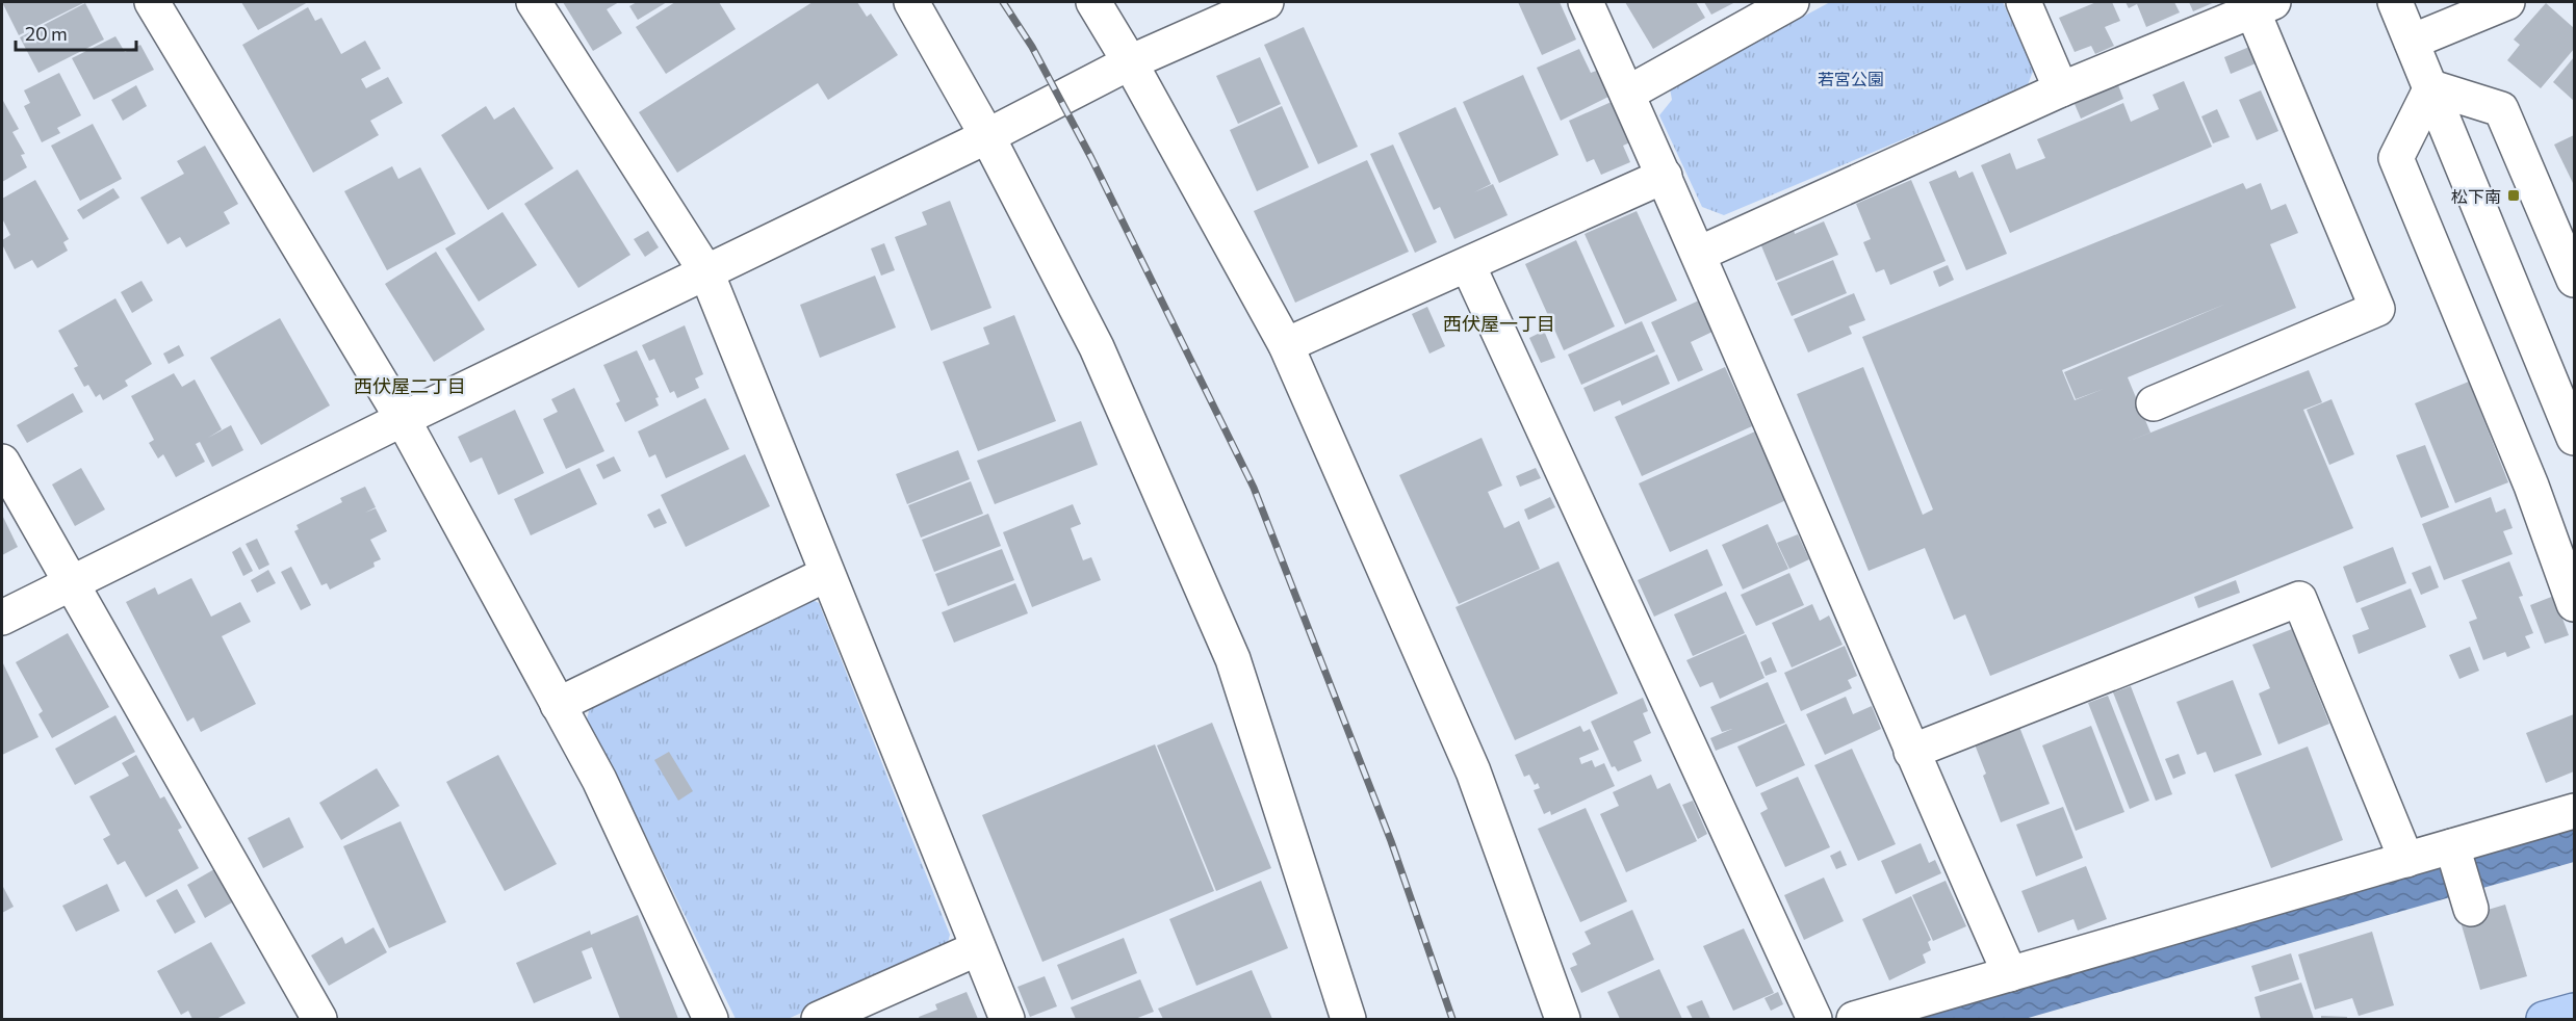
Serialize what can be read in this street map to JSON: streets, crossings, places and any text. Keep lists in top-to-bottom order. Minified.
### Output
{"districts":["西伏屋一丁目","西伏屋二丁目"],"parks":["若宮公園"],"places":{"transit":["松下南"]},"scale_bar":"20 m"}
